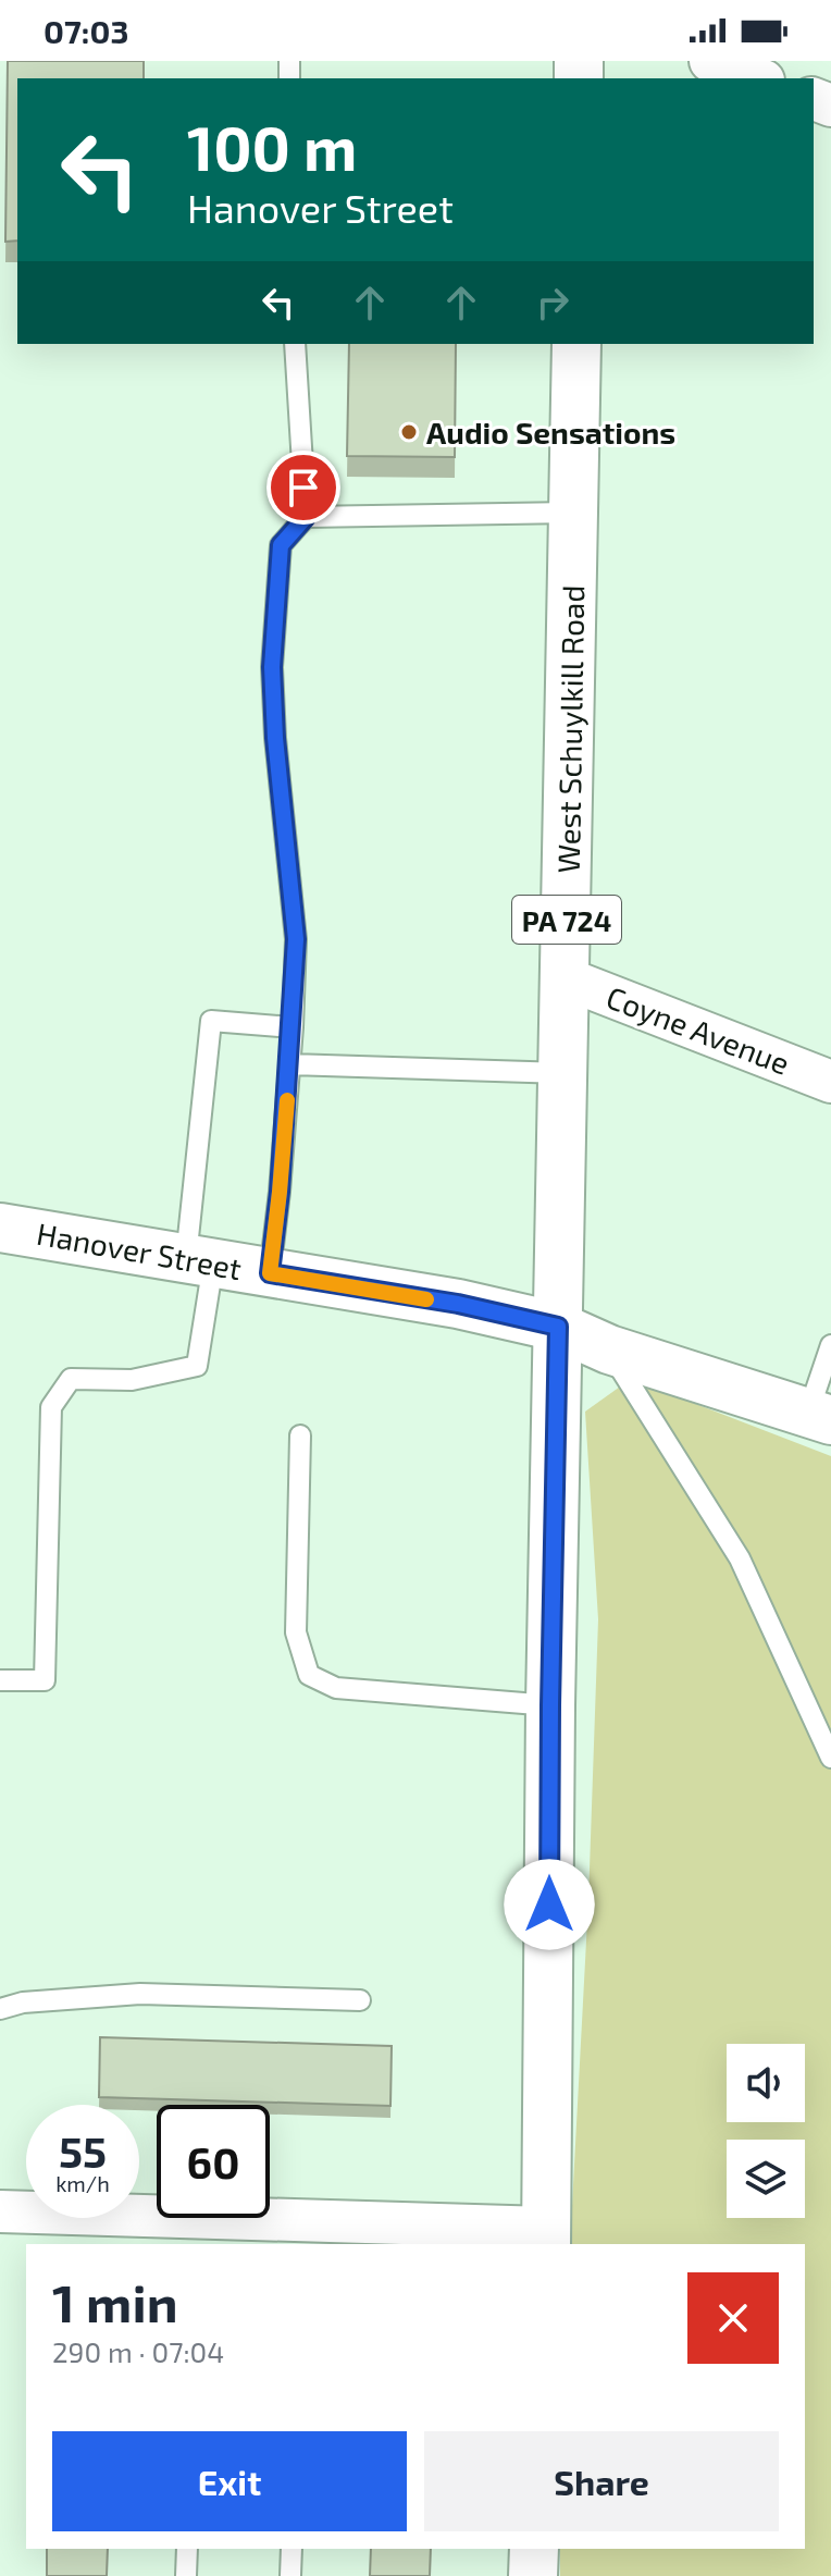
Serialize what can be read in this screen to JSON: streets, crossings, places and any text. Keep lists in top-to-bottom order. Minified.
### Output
{"streets":{"main road":["West Schuylkill Road","PA 724","Hanover Street"],"street":["Coyne Avenue"]},"crossings":[["West Schuylkill Road","PA 724"],["West Schuylkill Road","Coyne Avenue"],["West Schuylkill Road","Hanover Street"],["PA 724","Hanover Street"]],"places":["Audio Sensations"],"page":{"status":"07:03","turn":["100 m","Hanover Street"],"speed":"55 km/h","limit":"60","heading":["1 min","290 m · 07:04"],"buttons":["Exit","Share"]}}
